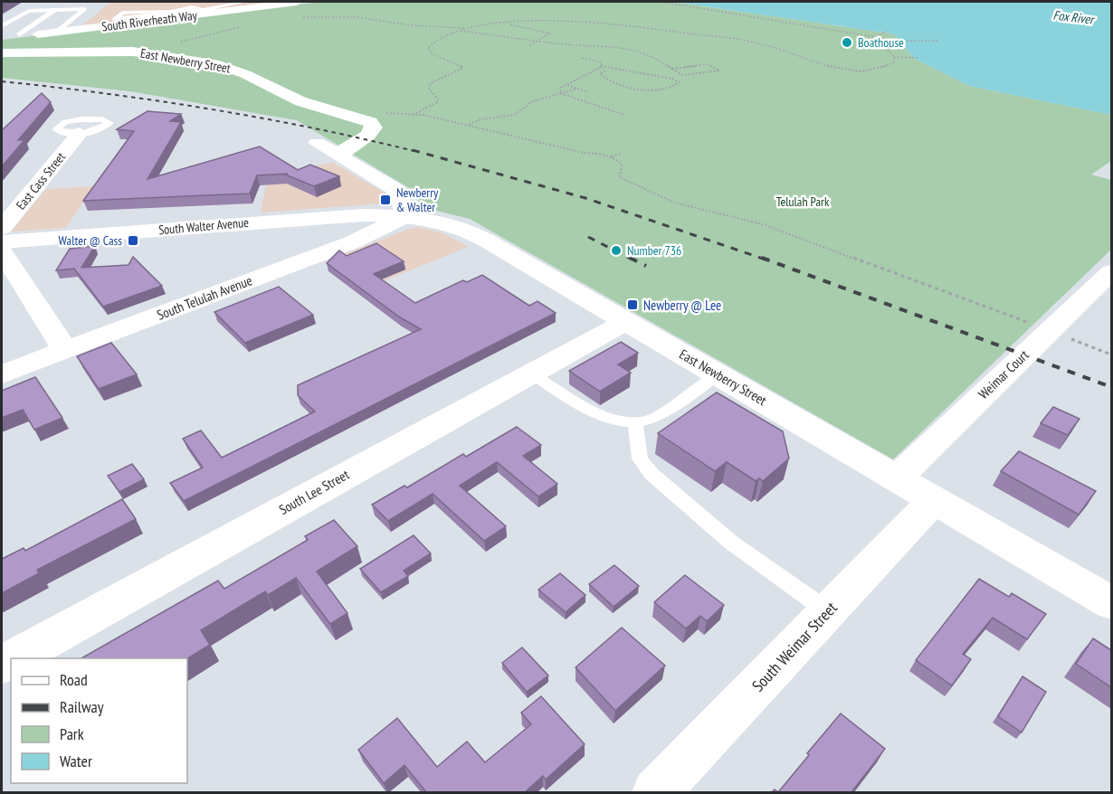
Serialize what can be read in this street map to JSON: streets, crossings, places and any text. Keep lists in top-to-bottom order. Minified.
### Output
{"streets":{"street":["South Riverheath Way","East Newberry Street","East Cass Street","South Walter Avenue","South Telulah Avenue","Weimar Court","South Lee Street","South Weimar Street"]},"crossings":[["East Newberry Street","South Walter Avenue"],["East Newberry Street","South Telulah Avenue"],["East Newberry Street","Weimar Court"],["East Newberry Street","South Lee Street"],["East Newberry Street","South Weimar Street"],["South Walter Avenue","South Telulah Avenue"]],"water":["Fox River"],"parks":["Telulah Park"],"places":{"other":["Boathouse","Number 736"],"transit":["Newberry & Walter","Walter @ Cass","Newberry @ Lee"]},"legend":["Road","Railway","Park","Water"]}
